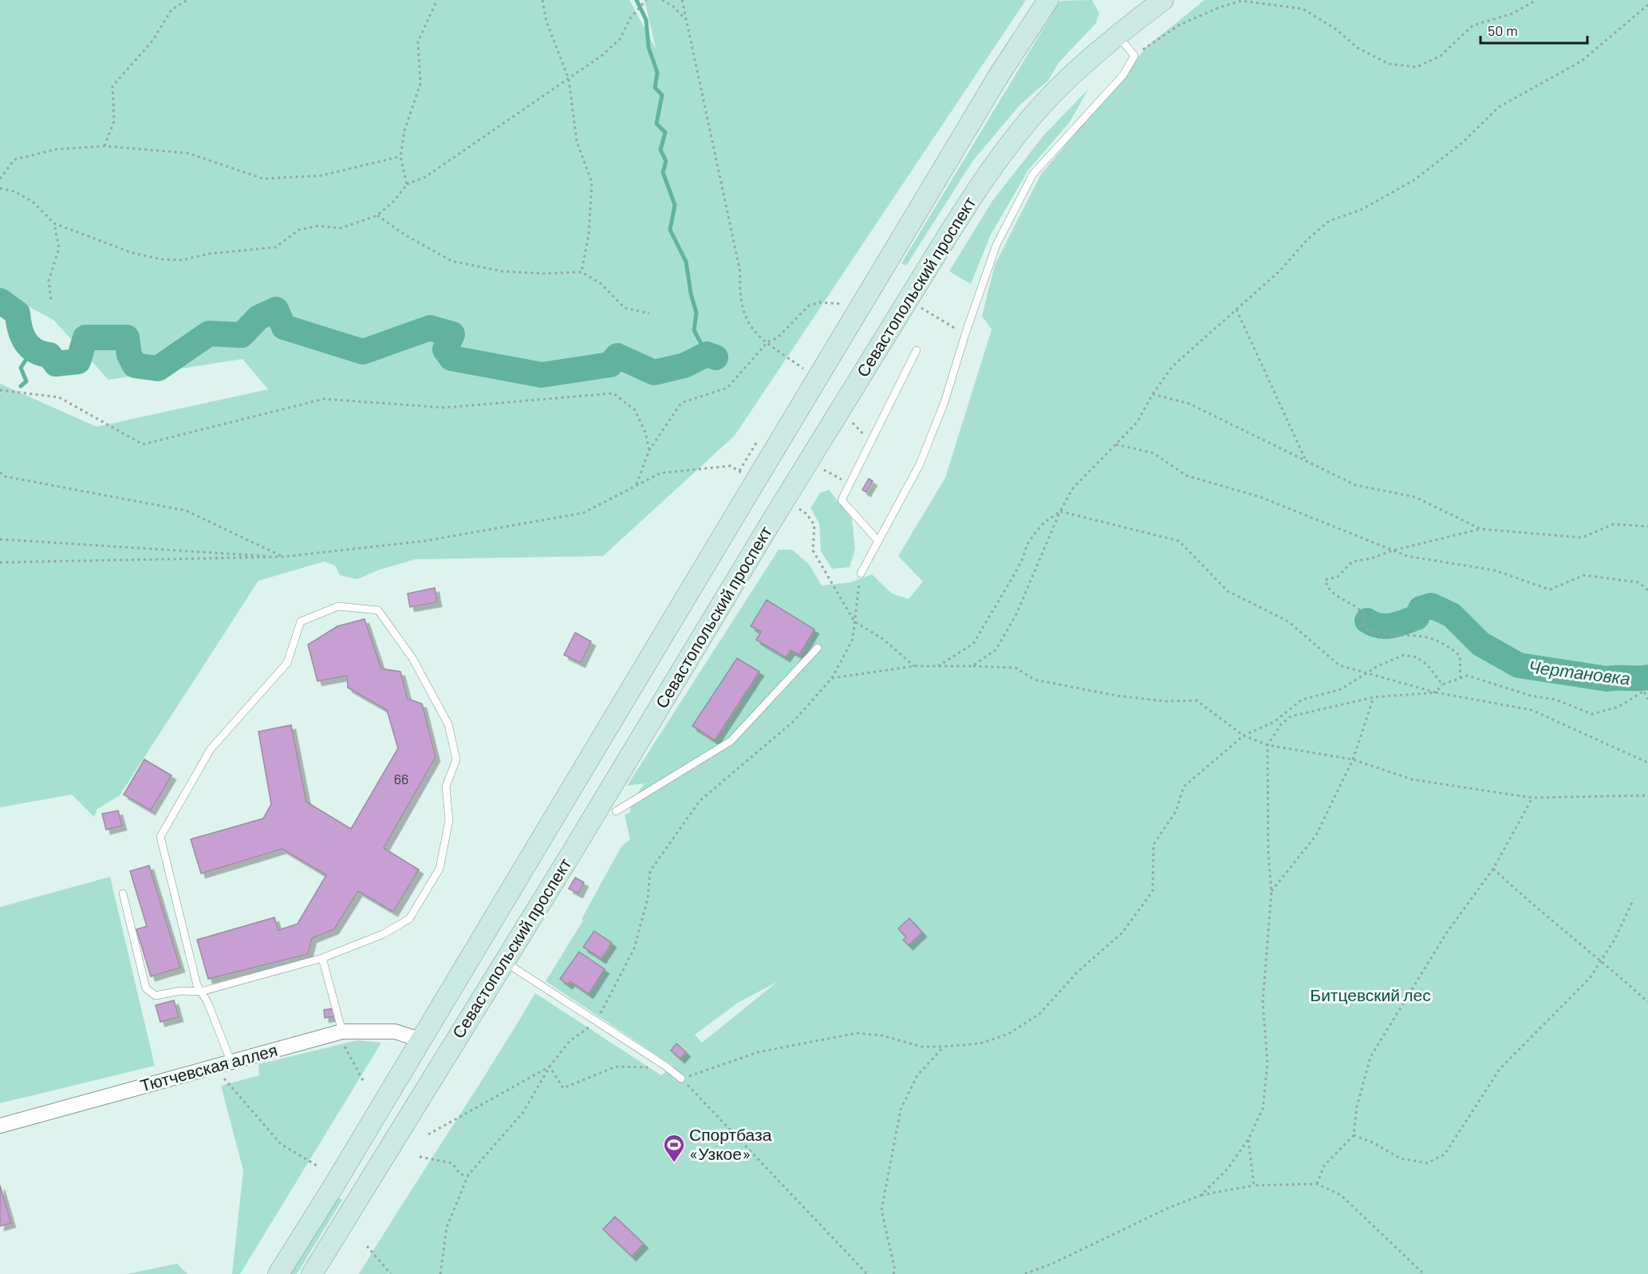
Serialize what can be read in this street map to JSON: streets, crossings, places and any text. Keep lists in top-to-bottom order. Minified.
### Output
{"streets":{"main road":["Севастопольский проспект"],"street":["Тютчевская аллея"]},"crossings":[["Севастопольский проспект","Тютчевская аллея"]],"water":["Чертановка"],"parks":["Битцевский лес"],"places":{"sports":["Спортбаза «Узкое»"]},"house_numbers":["66"],"scale_bar":"50 m"}
